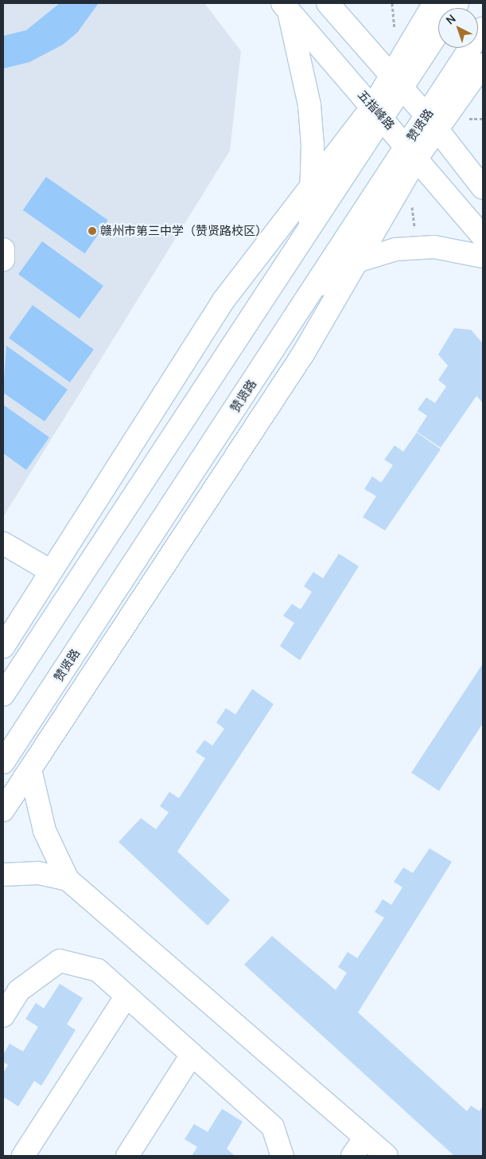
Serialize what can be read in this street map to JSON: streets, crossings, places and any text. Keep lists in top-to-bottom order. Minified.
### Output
{"streets":{"main road":["五指峰路","赞贤路"]},"crossings":[["五指峰路","赞贤路"]],"places":["赣州市第三中学（赞贤路校区）"],"north":"top left"}
